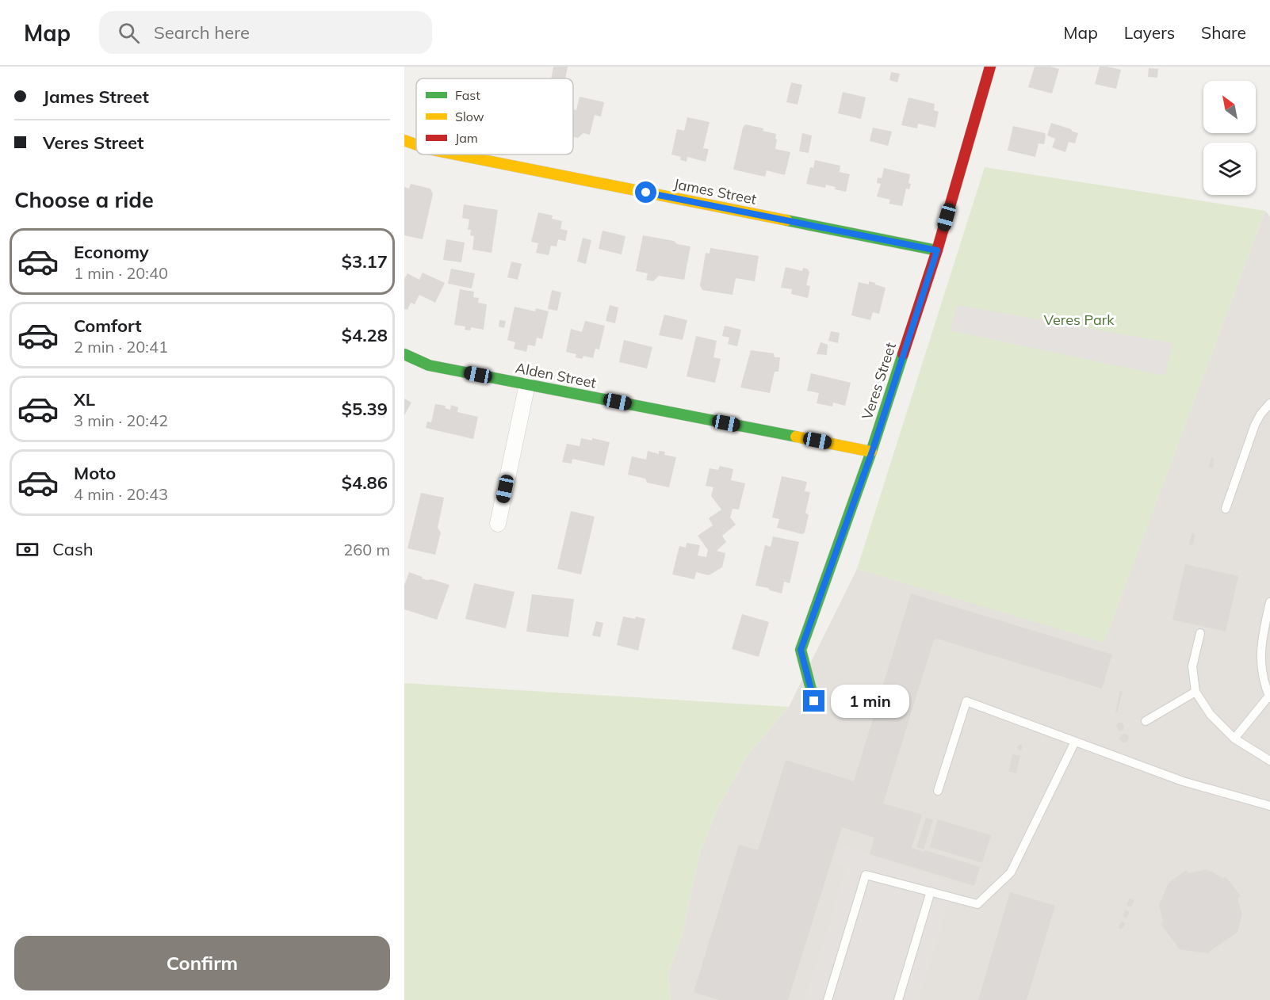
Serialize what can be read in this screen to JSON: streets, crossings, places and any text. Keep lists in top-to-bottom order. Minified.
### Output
{"streets":{"street":["James Street","Alden Street","Veres Street"]},"crossings":[["James Street","Veres Street"],["Alden Street","Veres Street"]],"parks":["Veres Park"],"legend":["Fast","Slow","Jam"],"north":"top left","page":{"header":"Map","search":"Search here","nav":["Map","Layers","Share"],"banner":["James Street","Veres Street"],"heading":"Choose a ride","list":[{"name":"Economy","note":"1 min · 20:40","value":"$3.17"},{"name":"Comfort","note":"2 min · 20:41","value":"$4.28"},{"name":"XL","note":"3 min · 20:42","value":"$5.39"},{"name":"Moto","note":"4 min · 20:43","value":"$4.86"}],"pay":["Cash","260 m"],"bubble":"1 min","buttons":"Confirm"}}
